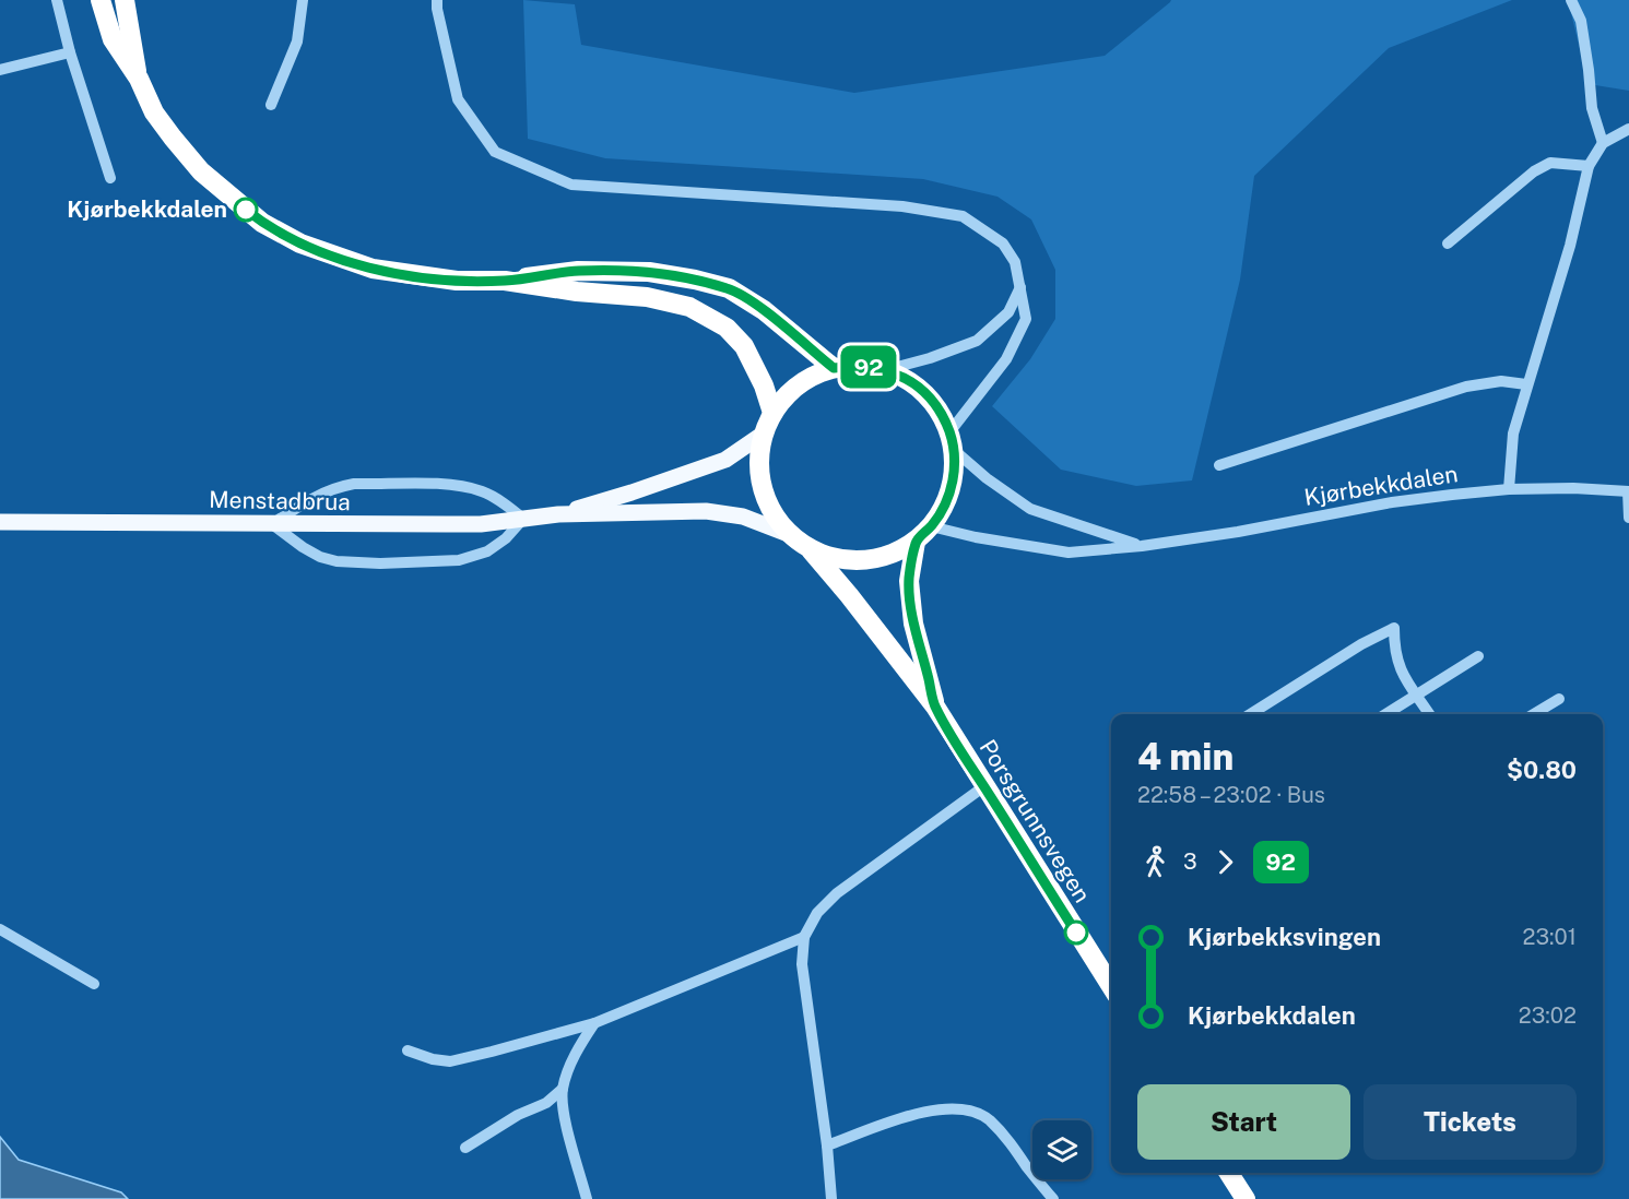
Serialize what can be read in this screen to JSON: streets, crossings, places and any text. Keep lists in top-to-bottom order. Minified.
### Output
{"streets":{"highway":["Porsgrunnsvegen"],"main road":["Menstadbrua"],"street":["Kjørbekkdalen"]},"crossings":[["Kjørbekkdalen","Menstadbrua"],["Kjørbekkdalen","Porsgrunnsvegen"],["Menstadbrua","Porsgrunnsvegen"]],"places":["Kjørbekkdalen"],"lines":["bus line 92"],"page":{"on_map":"92","heading":["4 min","22:58 – 23:02 · Bus","$0.80"],"legs":["3","92"],"list":[{"name":"Kjørbekksvingen","value":"23:01"},{"name":"Kjørbekkdalen","value":"23:02"}],"buttons":["Start","Tickets"]}}
